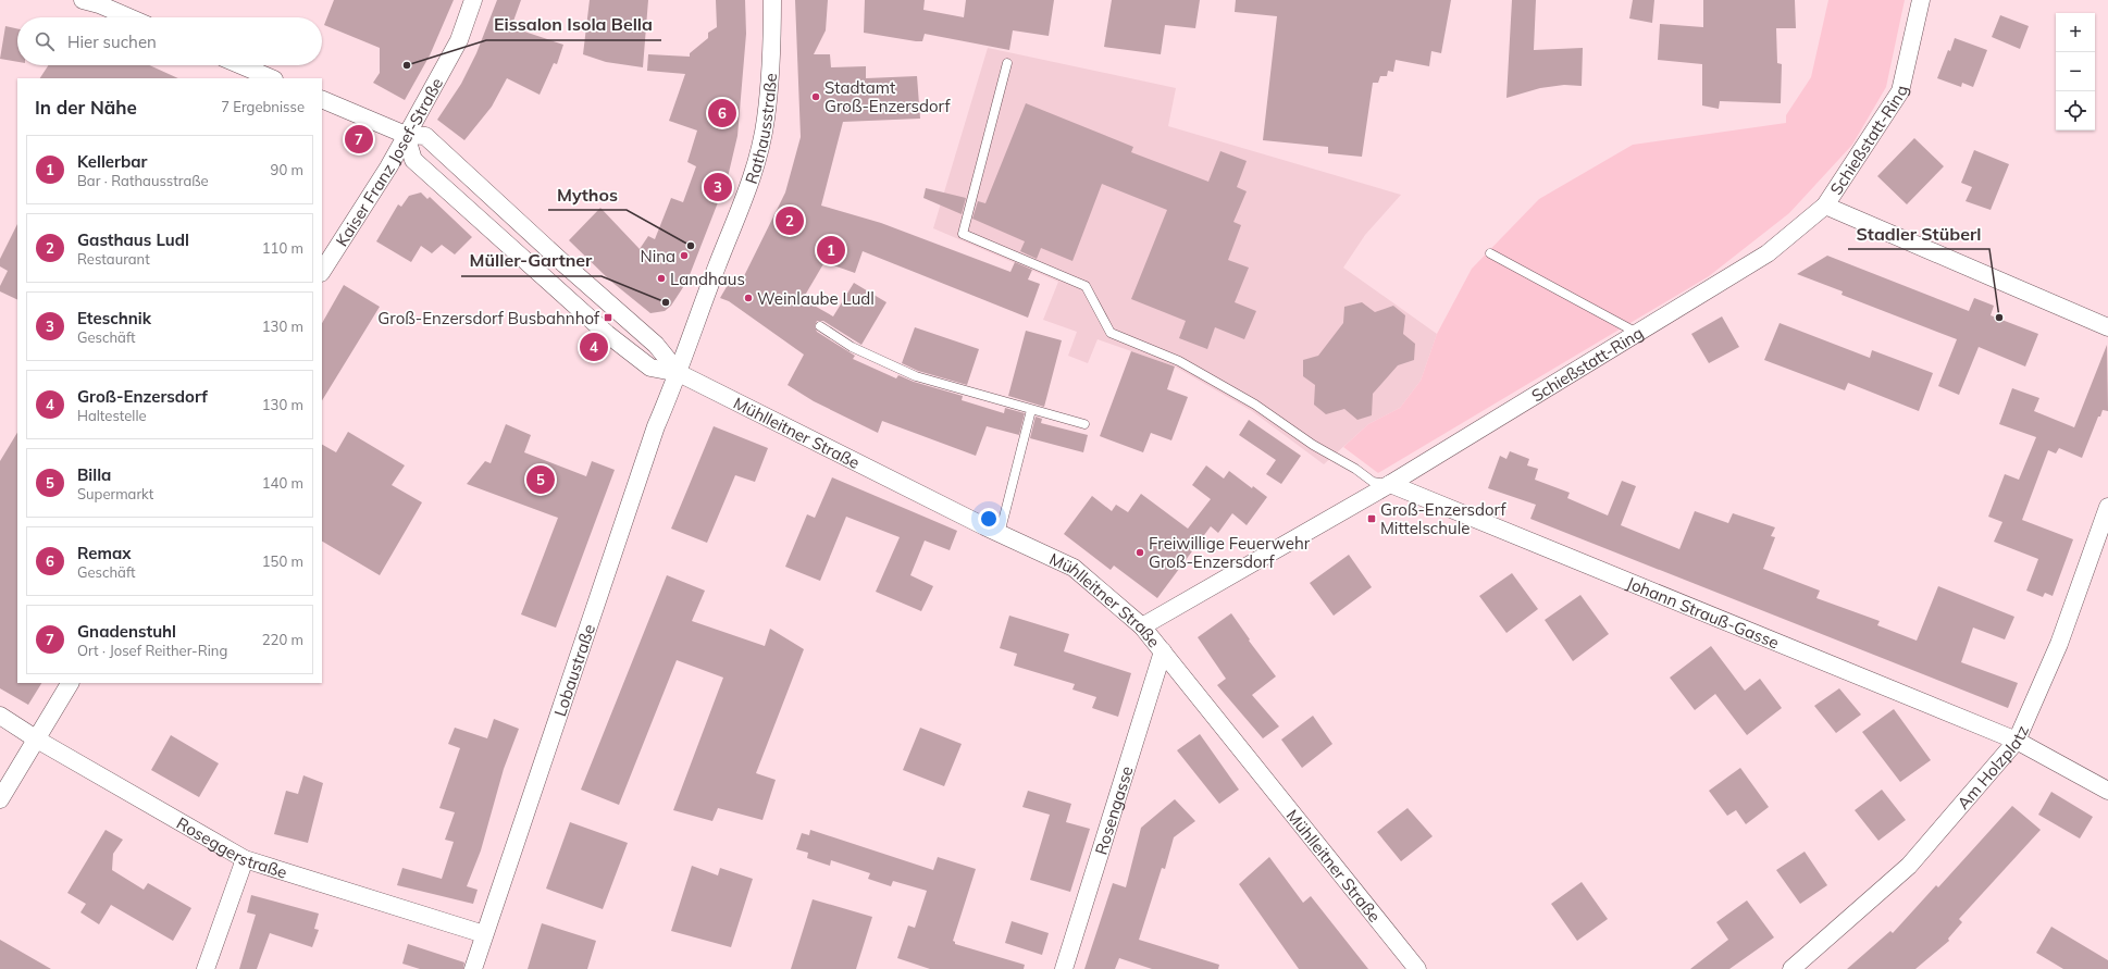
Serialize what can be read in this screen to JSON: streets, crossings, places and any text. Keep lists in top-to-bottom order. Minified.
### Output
{"streets":{"street":["Rathausstraße","Schießstatt-Ring","Kaiser Franz Josef-Straße","Mühlleitner Straße","Johann Strauß-Gasse","Lobaustraße","Am Holzplatz","Rosengasse","Roseggerstraße"]},"crossings":[["Rathausstraße","Mühlleitner Straße"],["Rathausstraße","Lobaustraße"],["Schießstatt-Ring","Mühlleitner Straße"],["Schießstatt-Ring","Johann Strauß-Gasse"],["Mühlleitner Straße","Lobaustraße"],["Mühlleitner Straße","Rosengasse"],["Johann Strauß-Gasse","Am Holzplatz"],["Lobaustraße","Roseggerstraße"]],"places":{"other":["Eissalon Isola Bella","Stadtamt Groß-Enzersdorf","Mythos","Nina","Landhaus","Weinlaube Ludl","Müller-Gartner","Stadler Stüberl","Freiwillige Feuerwehr Groß-Enzersdorf"],"transit":["Groß-Enzersdorf Busbahnhof","Groß-Enzersdorf Mittelschule"]},"page":{"map_buttons":["+","−"],"search":"Hier suchen","heading":["In der Nähe","7 Ergebnisse"],"pins":["6","7","3","2","1","4","5"],"list":[{"mark":"1","name":"Kellerbar","note":"Bar · Rathausstraße","value":"90 m"},{"mark":"2","name":"Gasthaus Ludl","note":"Restaurant","value":"110 m"},{"mark":"3","name":"Eteschnik","note":"Geschäft","value":"130 m"},{"mark":"4","name":"Groß-Enzersdorf","note":"Haltestelle","value":"130 m"},{"mark":"5","name":"Billa","note":"Supermarkt","value":"140 m"},{"mark":"6","name":"Remax","note":"Geschäft","value":"150 m"},{"mark":"7","name":"Gnadenstuhl","note":"Ort · Josef Reither-Ring","value":"220 m"}]}}
